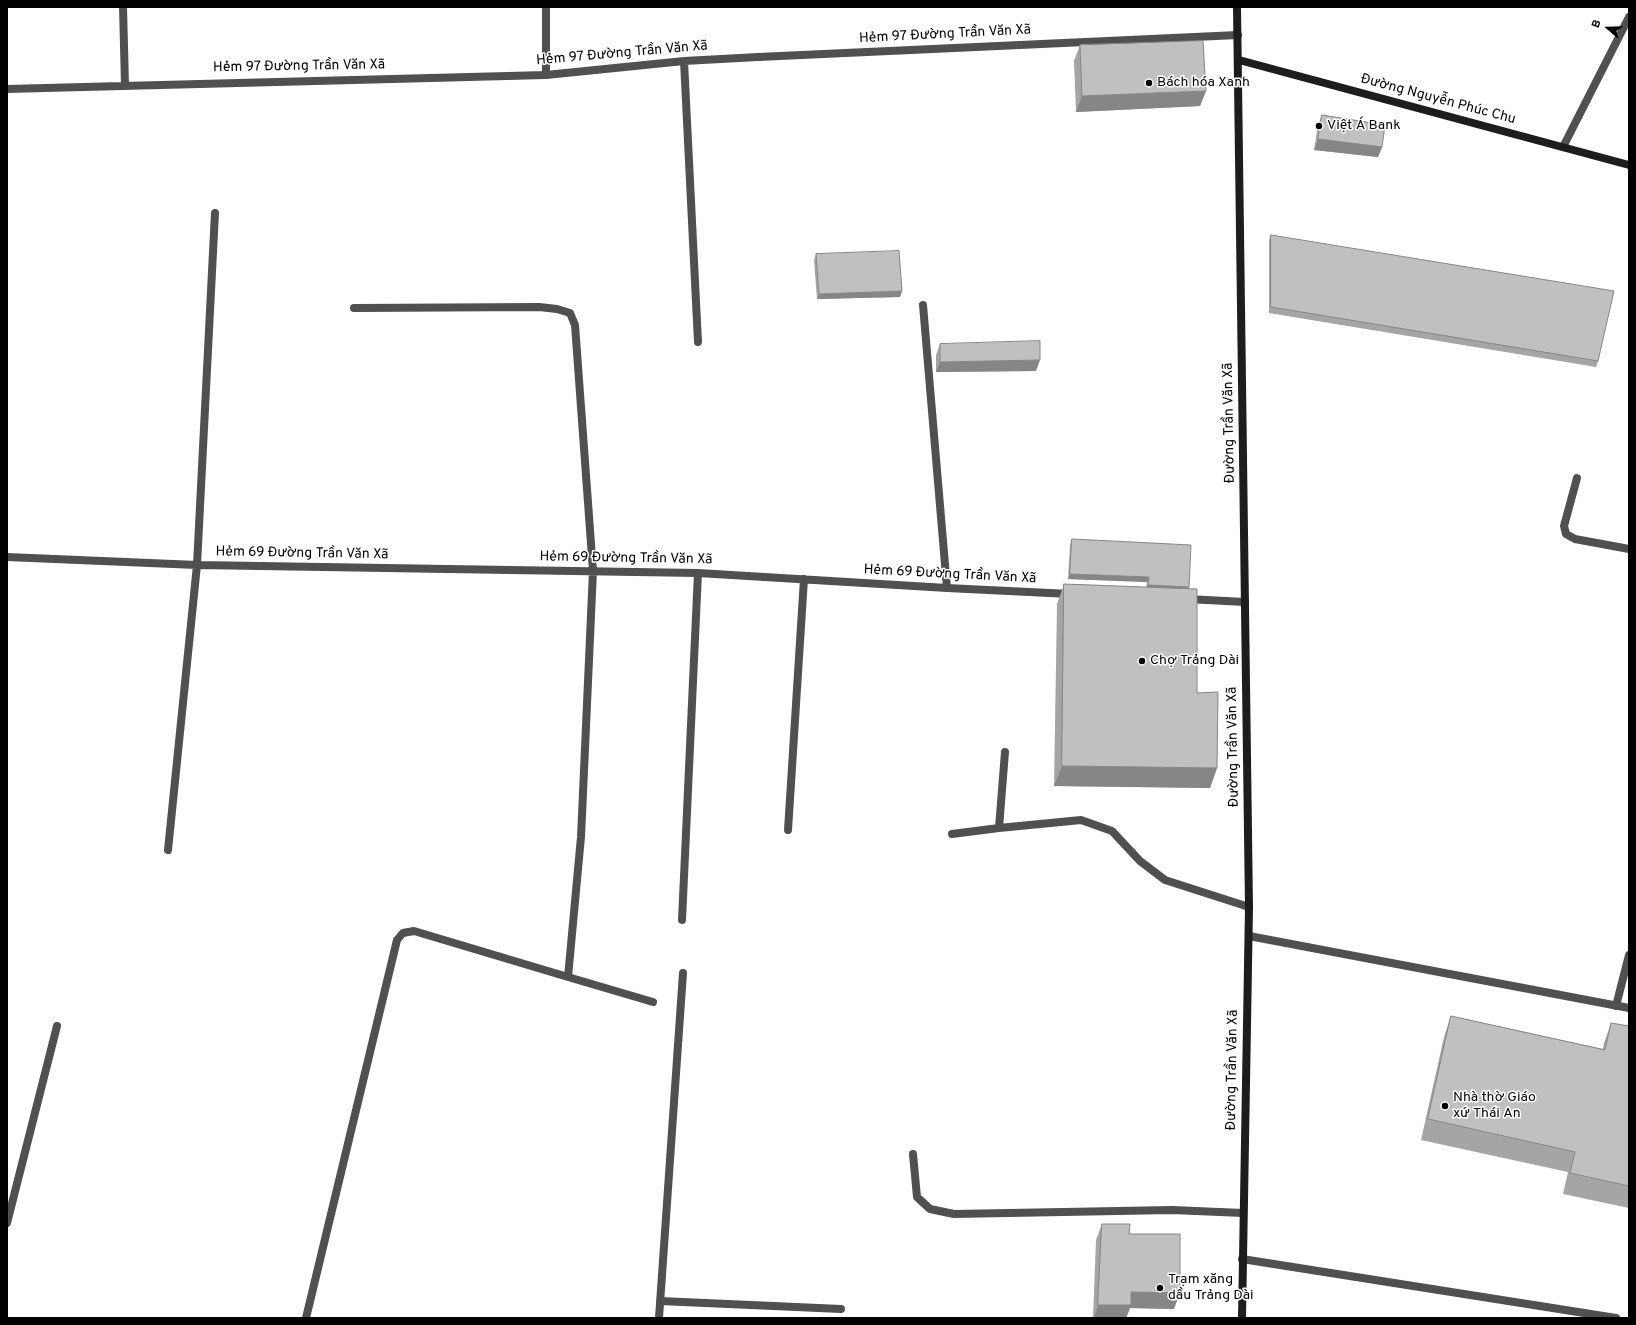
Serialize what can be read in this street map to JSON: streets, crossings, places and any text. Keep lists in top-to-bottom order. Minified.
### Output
{"streets":{"street":["Hẻm 97 Đường Trần Văn Xã","Đường Nguyễn Phúc Chu","Đường Trần Văn Xã","Hẻm 69 Đường Trần Văn Xã"]},"crossings":[["Hẻm 97 Đường Trần Văn Xã","Đường Trần Văn Xã"],["Đường Nguyễn Phúc Chu","Đường Trần Văn Xã"]],"places":["Bách hóa Xanh","Việt Á Bank","Chợ Trảng Dài","Nhà thờ Giáo xứ Thái An","Trạm xăng dầu Trảng Dài"],"north":"left"}
